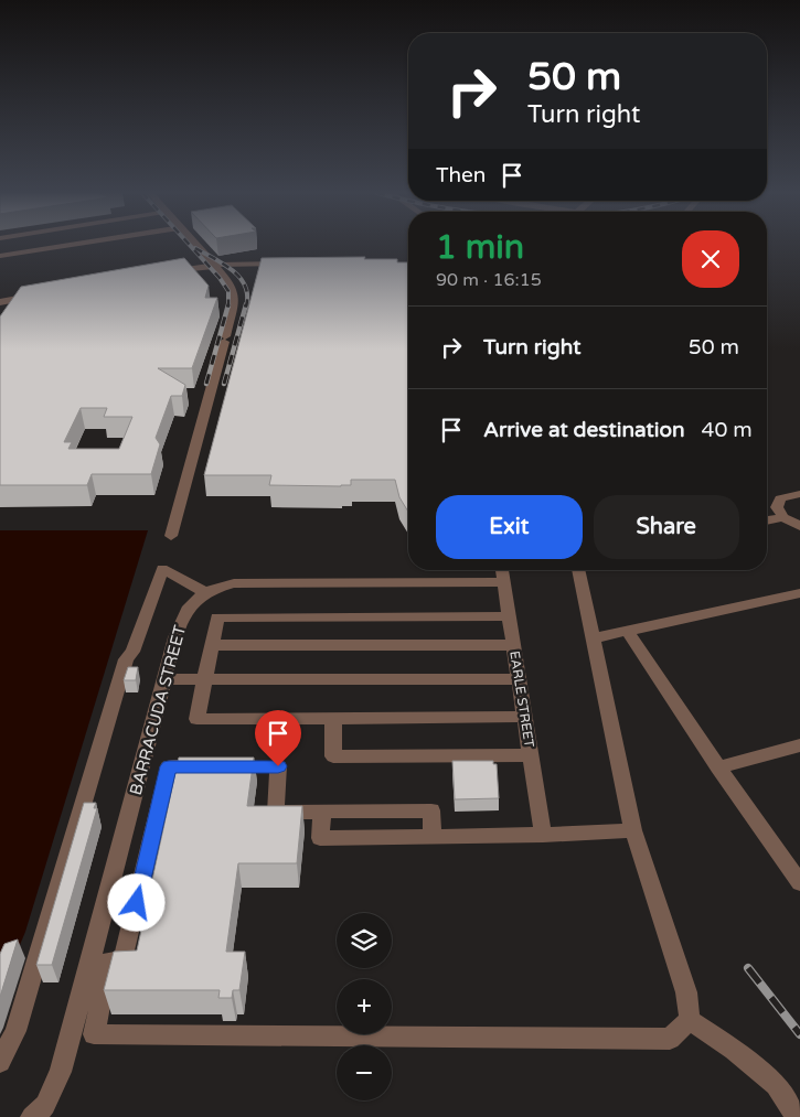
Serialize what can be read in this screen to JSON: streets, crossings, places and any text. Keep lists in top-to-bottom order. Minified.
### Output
{"streets":{"street":["EARLE STREET","BARRACUDA STREET"]},"crossings":[["EARLE STREET","BARRACUDA STREET"]],"page":{"turn":["50 m","Turn right"],"then":"Then","heading":["1 min","90 m · 16:15"],"list":[{"name":"Turn right","value":"50 m"},{"name":"Arrive at destination","value":"40 m"}],"buttons":["Exit","Share"],"map_buttons":["+","−"]}}
